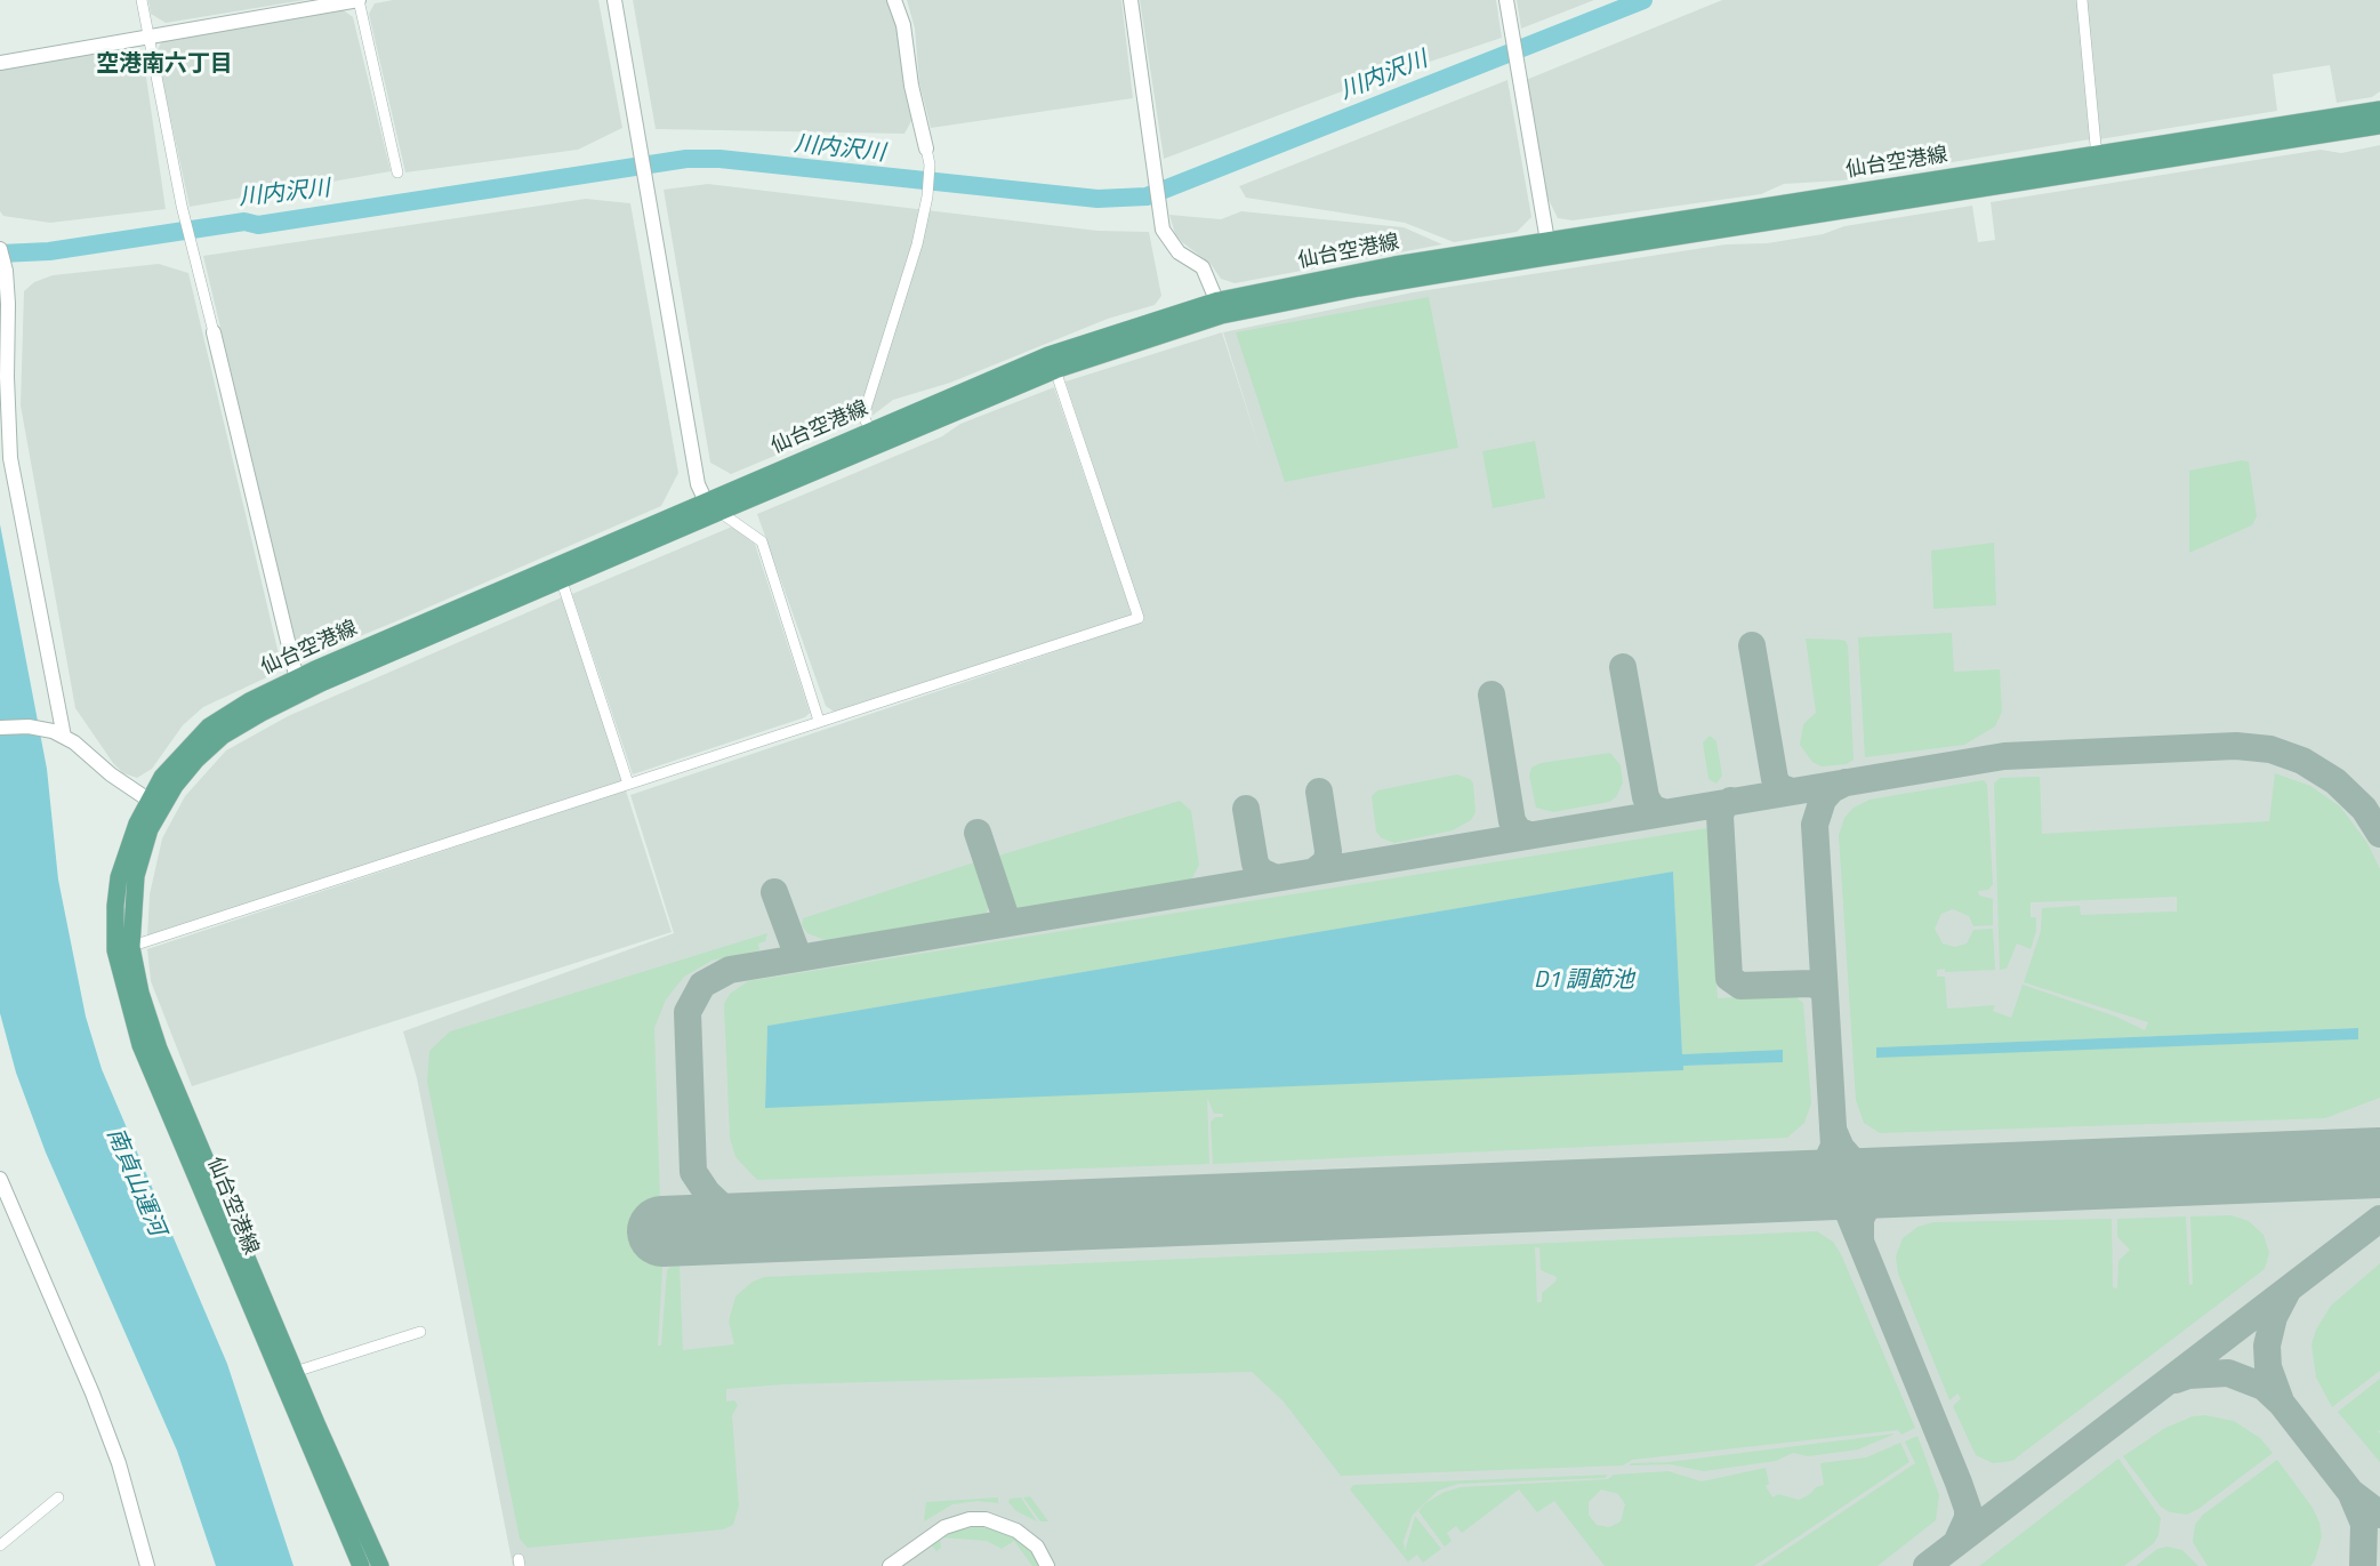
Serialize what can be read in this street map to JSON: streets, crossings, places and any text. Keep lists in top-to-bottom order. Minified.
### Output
{"streets":{"main road":["仙台空港線"]},"districts":["空港南六丁目"],"water":["川内沢川","D1 調節池","南貞山運河"]}
